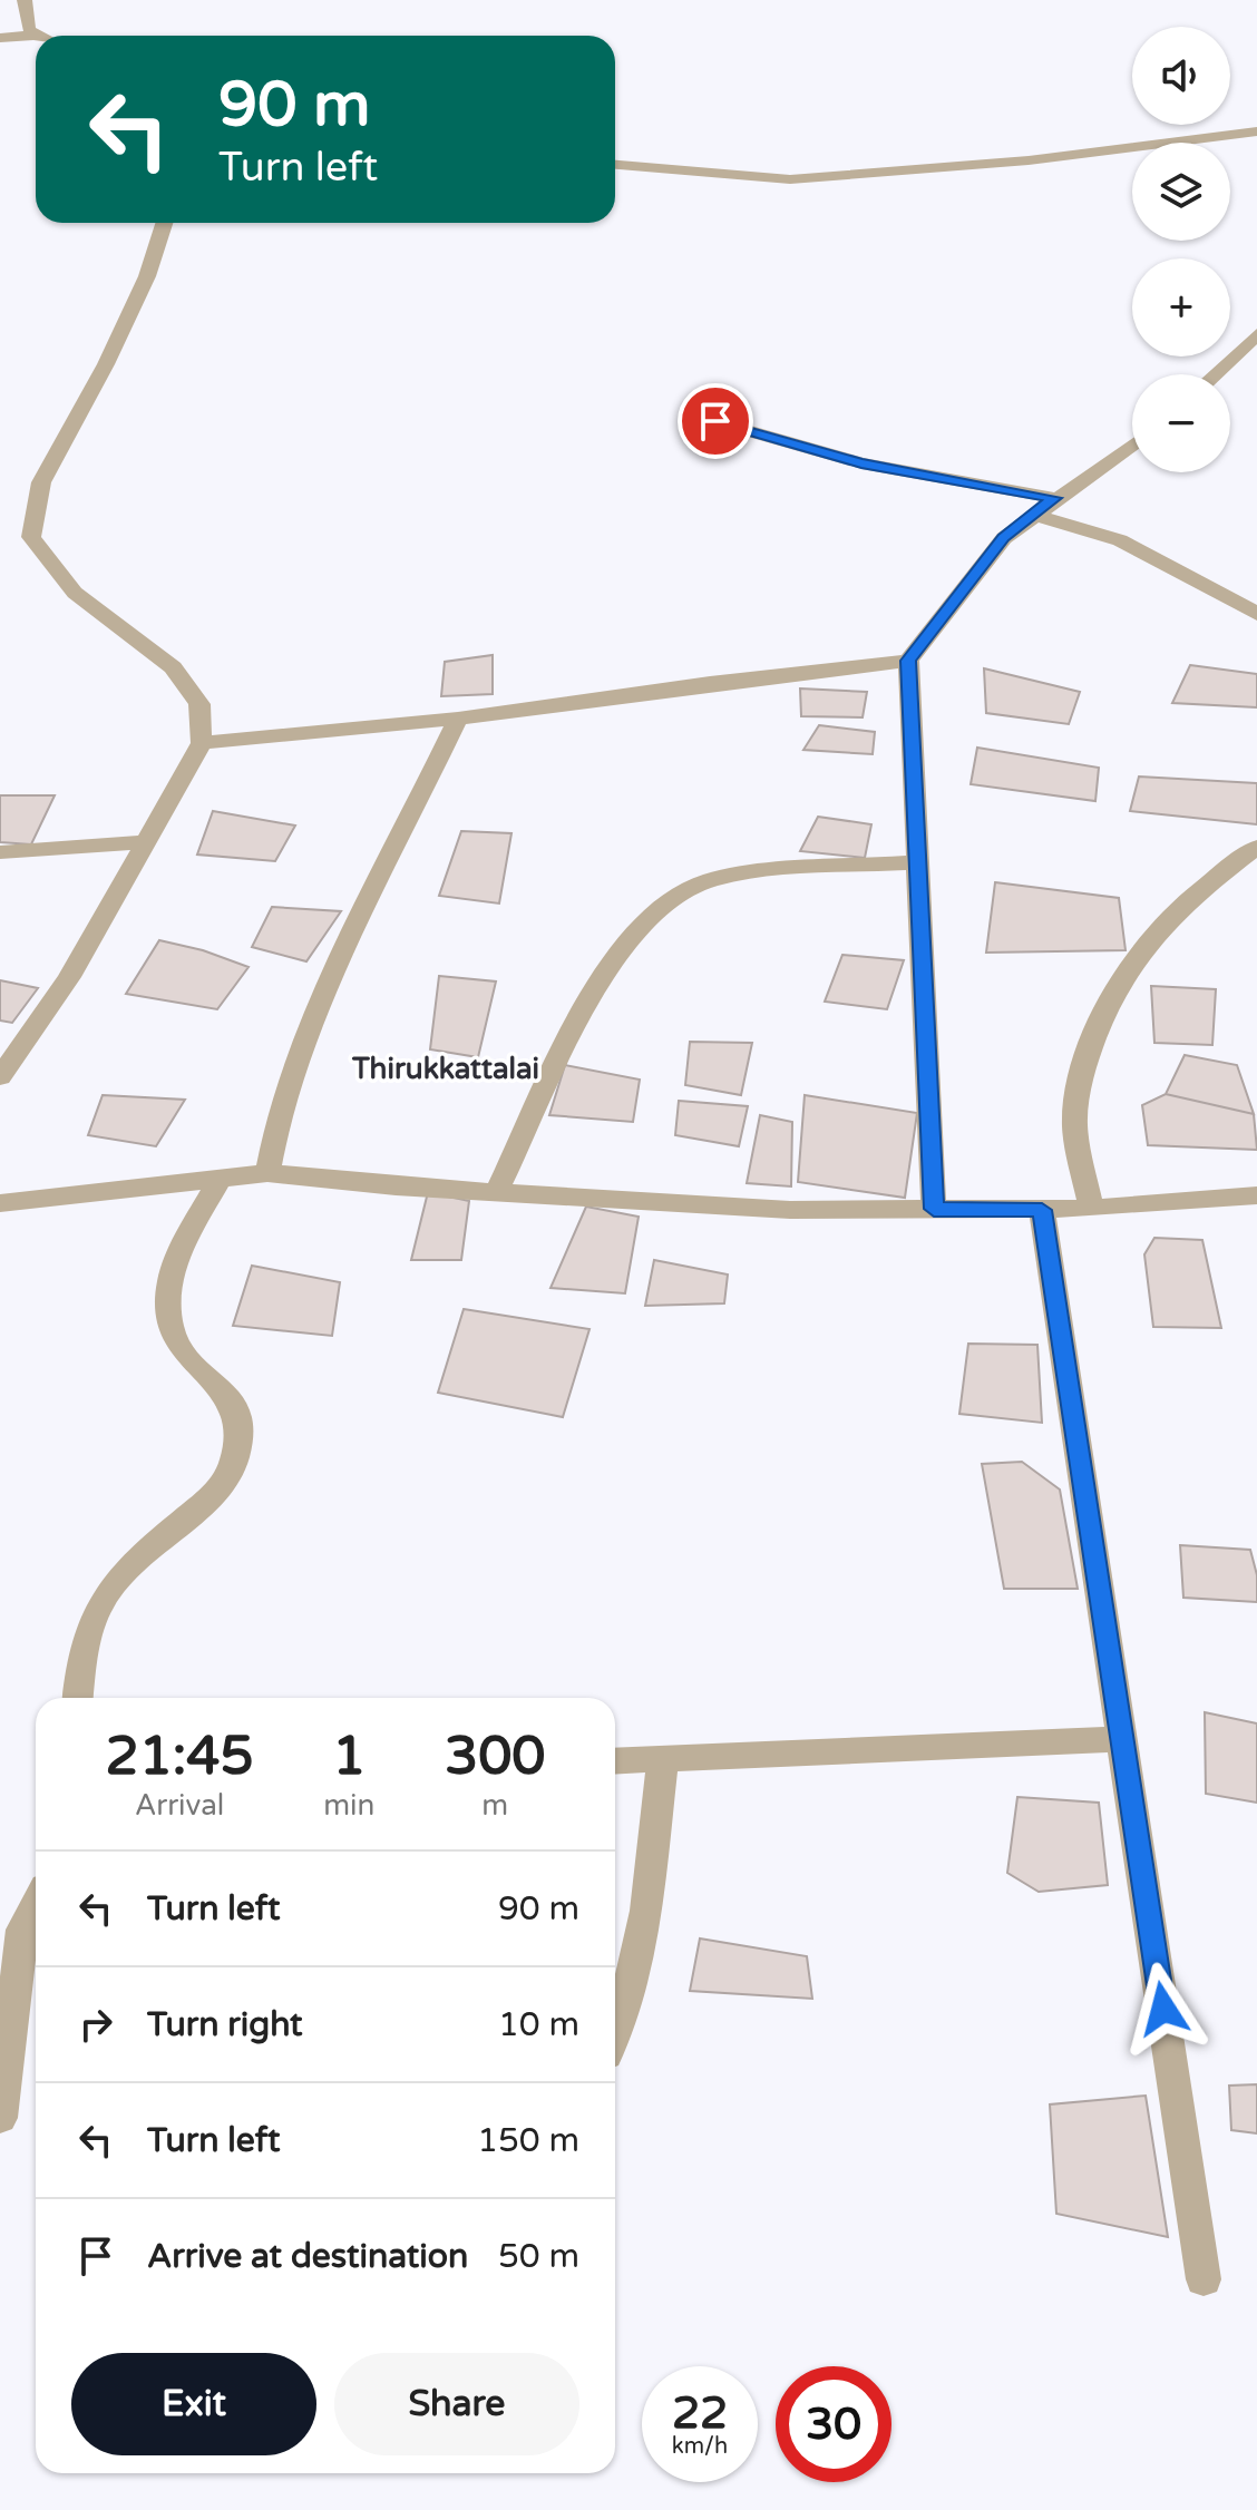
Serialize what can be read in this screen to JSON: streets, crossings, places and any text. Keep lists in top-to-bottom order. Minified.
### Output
{"districts":["Thirukkattalai"],"page":{"map_buttons":["+","−"],"turn":["90 m","Turn left"],"eta":["21:45","Arrival","1","min","300","m"],"list":[{"name":"Turn left","value":"90 m"},{"name":"Turn right","value":"10 m"},{"name":"Turn left","value":"150 m"},{"name":"Arrive at destination","value":"50 m"}],"buttons":["Exit","Share"],"speed":"22 km/h","limit":"30"}}
